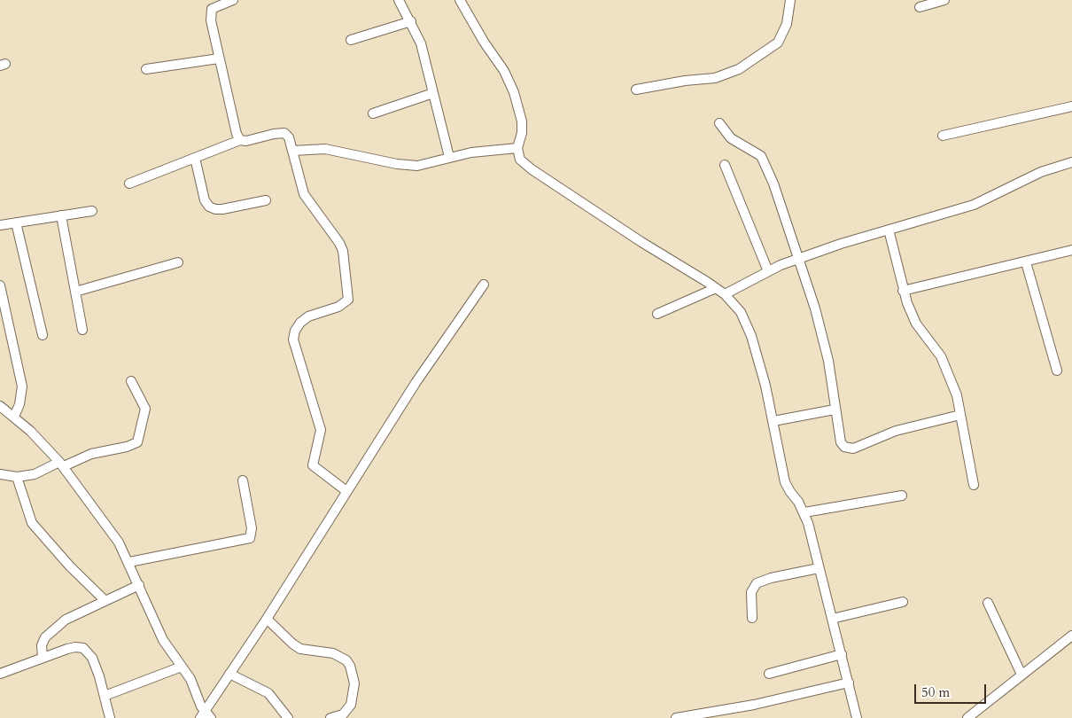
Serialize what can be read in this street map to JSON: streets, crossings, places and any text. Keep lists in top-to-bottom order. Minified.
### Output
{"scale_bar":"50 m"}
